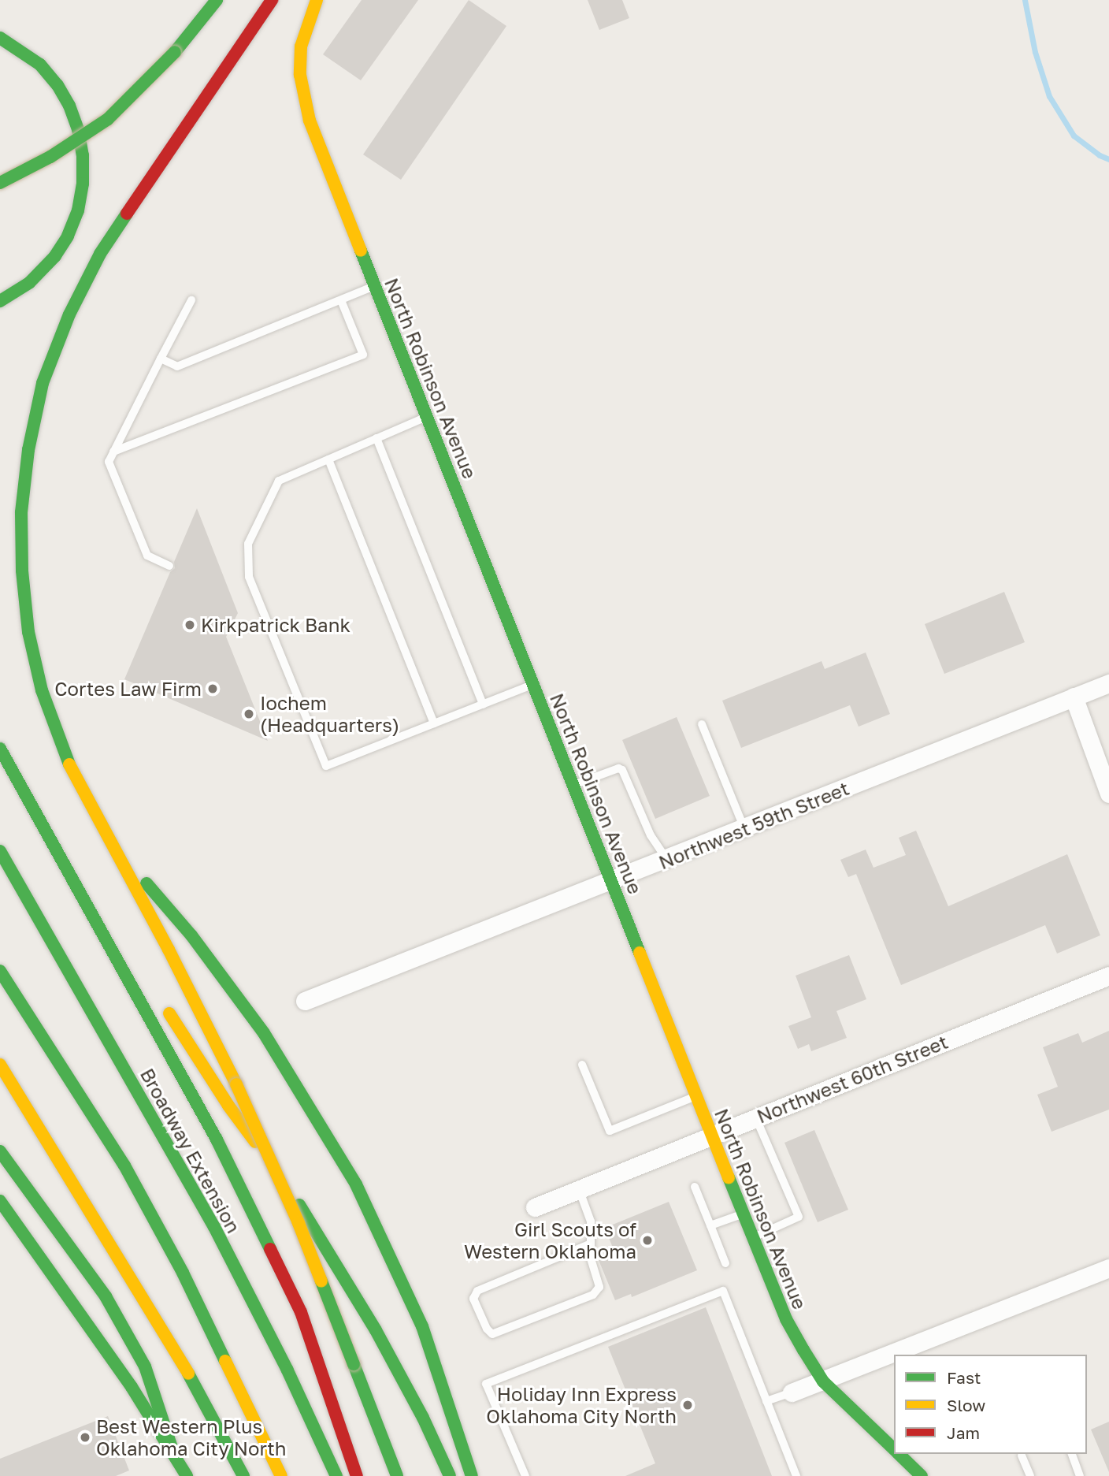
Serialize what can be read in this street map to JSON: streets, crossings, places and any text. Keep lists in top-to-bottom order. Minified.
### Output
{"streets":{"main road":["North Robinson Avenue","Broadway Extension"],"street":["Northwest 59th Street","Northwest 60th Street"]},"crossings":[["North Robinson Avenue","Northwest 59th Street"],["North Robinson Avenue","Northwest 60th Street"]],"places":["Kirkpatrick Bank","Cortes Law Firm","Iochem (Headquarters)","Girl Scouts of Western Oklahoma","Holiday Inn Express Oklahoma City North","Best Western Plus Oklahoma City North"],"legend":["Fast","Slow","Jam"]}
